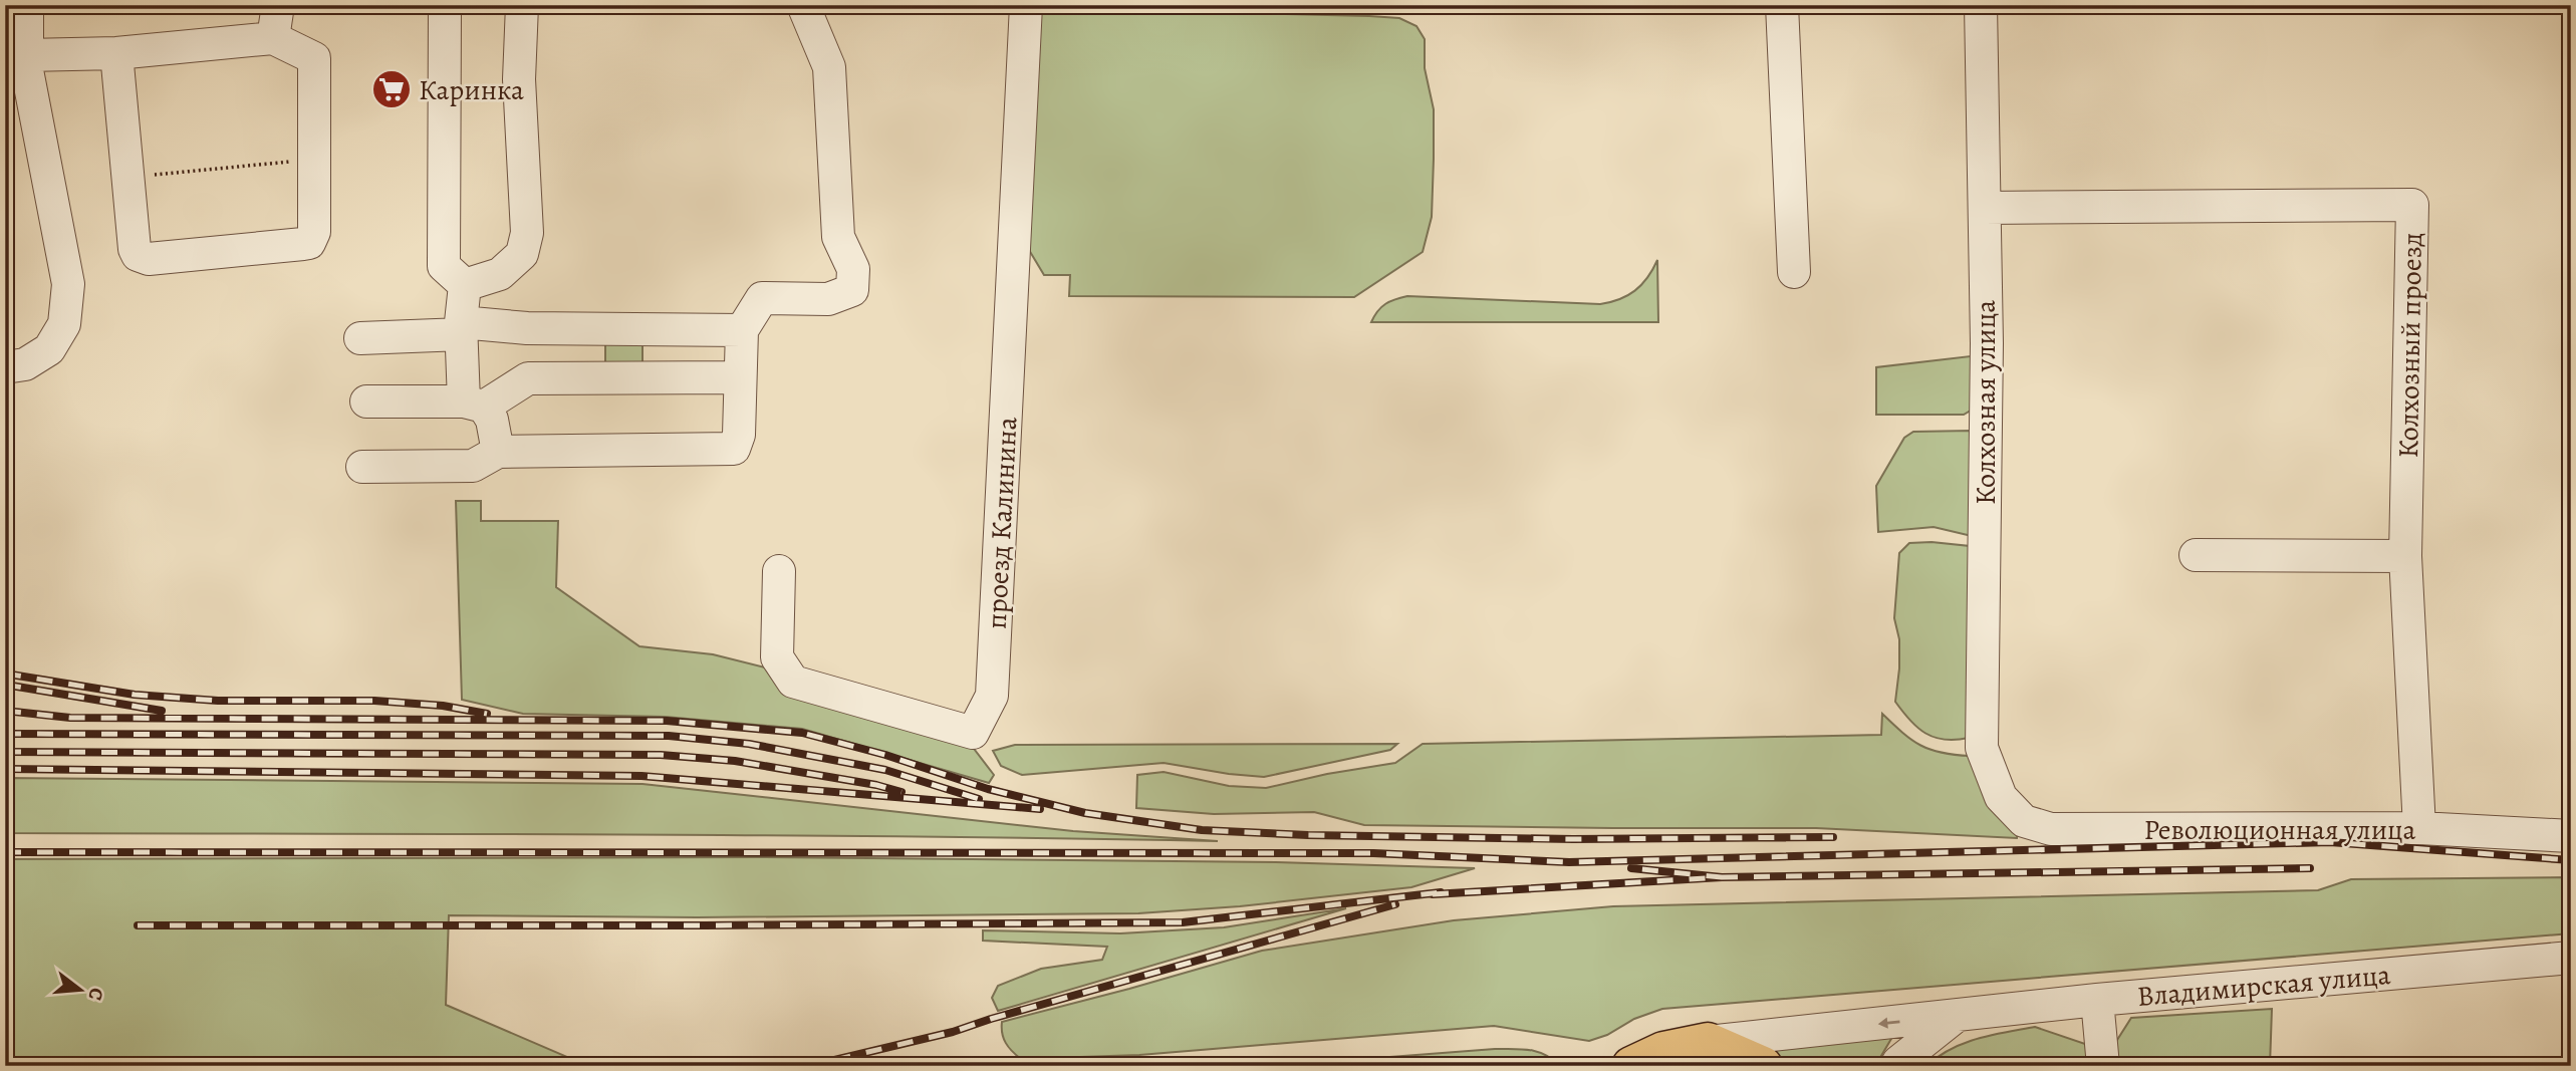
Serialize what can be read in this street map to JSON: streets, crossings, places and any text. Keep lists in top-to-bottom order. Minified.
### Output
{"streets":{"street":["Колхозный проезд","Колхозная улица","проезд Калинина","Революционная улица","Владимирская улица"]},"crossings":[["Колхозный проезд","Колхозная улица"],["Колхозный проезд","Революционная улица"],["Колхозная улица","Революционная улица"]],"places":{"supermarket":["Каринка"]},"north":"right"}
